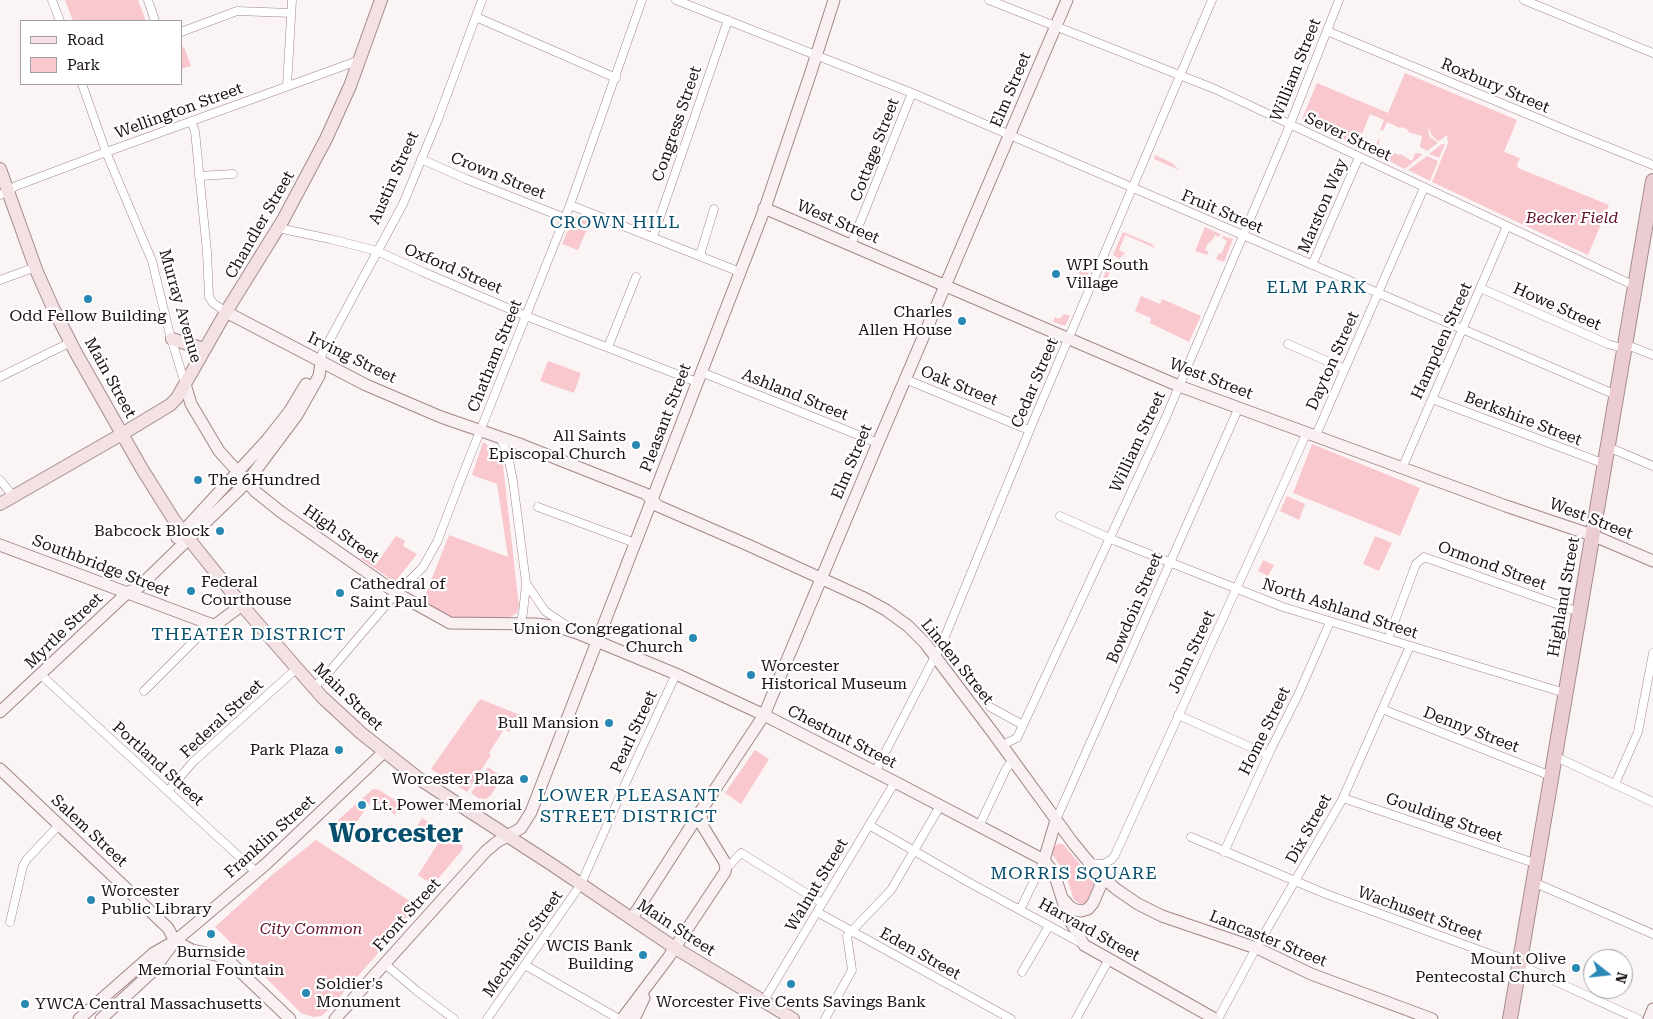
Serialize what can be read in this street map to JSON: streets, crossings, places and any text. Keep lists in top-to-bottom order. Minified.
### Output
{"streets":{"highway":["Highland Street"],"main road":["Elm Street","Austin Street","West Street","Chandler Street","Murray Avenue","Irving Street","Main Street","Pleasant Street","High Street","Southbridge Street","Myrtle Street","Linden Street","Chestnut Street","Salem Street","Franklin Street","Front Street","Harvard Street","Lancaster Street"],"street":["William Street","Roxbury Street","Wellington Street","Congress Street","Sever Street","Cottage Street","Crown Street","Marston Way","Fruit Street","Oxford Street","Howe Street","Hampden Street","Chatham Street","Dayton Street","Cedar Street","Oak Street","Ashland Street","Berkshire Street","Ormond Street","Bowdoin Street","North Ashland Street","John Street","Federal Street","Denny Street","Home Street","Pearl Street","Portland Street","Goulding Street","Dix Street","Walnut Street","Wachusett Street","Mechanic Street","Eden Street"]},"crossings":[["William Street","Roxbury Street"],["William Street","Sever Street"],["William Street","Fruit Street"],["William Street","West Street"],["William Street","North Ashland Street"],["William Street","Linden Street"],["Elm Street","Sever Street"],["Elm Street","Fruit Street"],["Elm Street","West Street"],["Elm Street","Main Street"],["Elm Street","Oak Street"],["Elm Street","Ashland Street"],["Elm Street","Linden Street"],["Elm Street","Chestnut Street"],["Wellington Street","Chandler Street"],["Wellington Street","Murray Avenue"],["Wellington Street","Irving Street"],["Wellington Street","Main Street"],["Congress Street","Fruit Street"],["Sever Street","Marston Way"],["Sever Street","Hampden Street"],["Sever Street","Dayton Street"],["Sever Street","Cedar Street"],["Sever Street","Highland Street"],["Cottage Street","Fruit Street"],["Cottage Street","West Street"],["Crown Street","Austin Street"],["Crown Street","Chatham Street"],["Austin Street","Oxford Street"],["Austin Street","Murray Avenue"],["Austin Street","Irving Street"],["Austin Street","Main Street"],["Austin Street","High Street"],["Austin Street","Myrtle Street"],["Marston Way","Fruit Street"],["Fruit Street","Hampden Street"],["Fruit Street","Dayton Street"],["Fruit Street","Cedar Street"],["Fruit Street","Pleasant Street"],["Fruit Street","Highland Street"],["West Street","Hampden Street"],["West Street","Dayton Street"],["West Street","Cedar Street"],["West Street","Pleasant Street"],["West Street","Highland Street"],["West Street","Bowdoin Street"],["West Street","John Street"],["Chandler Street","Oxford Street"],["Chandler Street","Murray Avenue"],["Chandler Street","Irving Street"],["Chandler Street","Main Street"],["Oxford Street","Chatham Street"],["Oxford Street","Ashland Street"],["Oxford Street","Pleasant Street"],["Murray Avenue","High Street"],["Howe Street","Hampden Street"],["Howe Street","Highland Street"],["Hampden Street","Berkshire Street"],["Chatham Street","Irving Street"],["Chatham Street","Main Street"],["Chatham Street","High Street"],["Irving Street","Pleasant Street"],["Irving Street","Linden Street"],["Irving Street","Chestnut Street"],["Dayton Street","John Street"],["Main Street","Pleasant Street"],["Main Street","Myrtle Street"],["Main Street","Federal Street"],["Main Street","Pearl Street"],["Main Street","Franklin Street"],["Main Street","Walnut Street"],["Main Street","Front Street"],["Main Street","Mechanic Street"],["Cedar Street","Oak Street"],["Cedar Street","Linden Street"],["Cedar Street","Chestnut Street"],["Ashland Street","Pleasant Street"],["Pleasant Street","Linden Street"],["Pleasant Street","Chestnut Street"],["Pleasant Street","Front Street"],["Berkshire Street","Highland Street"],["High Street","Chestnut Street"],["Southbridge Street","Myrtle Street"],["Ormond Street","Highland Street"],["Ormond Street","North Ashland Street"],["Highland Street","North Ashland Street"],["Highland Street","Denny Street"],["Highland Street","Goulding Street"],["Highland Street","Wachusett Street"],["Bowdoin Street","North Ashland Street"],["Bowdoin Street","Linden Street"],["North Ashland Street","John Street"],["North Ashland Street","Home Street"],["North Ashland Street","Dix Street"],["Myrtle Street","Portland Street"],["John Street","Linden Street"],["Linden Street","Lancaster Street"],["Federal Street","Portland Street"],["Denny Street","Dix Street"],["Home Street","Wachusett Street"],["Pearl Street","Chestnut Street"],["Pearl Street","Mechanic Street"],["Chestnut Street","Walnut Street"],["Portland Street","Franklin Street"],["Goulding Street","Dix Street"],["Dix Street","Wachusett Street"],["Dix Street","Harvard Street"],["Dix Street","Lancaster Street"],["Salem Street","Franklin Street"],["Walnut Street","Harvard Street"],["Walnut Street","Eden Street"]],"districts":["CROWN HILL","ELM PARK","THEATER DISTRICT","LOWER PLEASANT STREET DISTRICT","Worcester","MORRIS SQUARE"],"parks":["Becker Field","City Common"],"places":["WPI South Village","Odd Fellow Building","Charles Allen House","All Saints Episcopal Church","The 6Hundred","Babcock Block","Federal Courthouse","Cathedral of Saint Paul","Union Congregational Church","Worcester Historical Museum","Bull Mansion","Park Plaza","Worcester Plaza","Lt. Power Memorial","Worcester Public Library","Burnside Memorial Fountain","WCIS Bank Building","Mount Olive Pentecostal Church","Worcester Five Cents Savings Bank","Soldier's Monument","YWCA Central Massachusetts"],"legend":["Road","Park"],"north":"right"}
